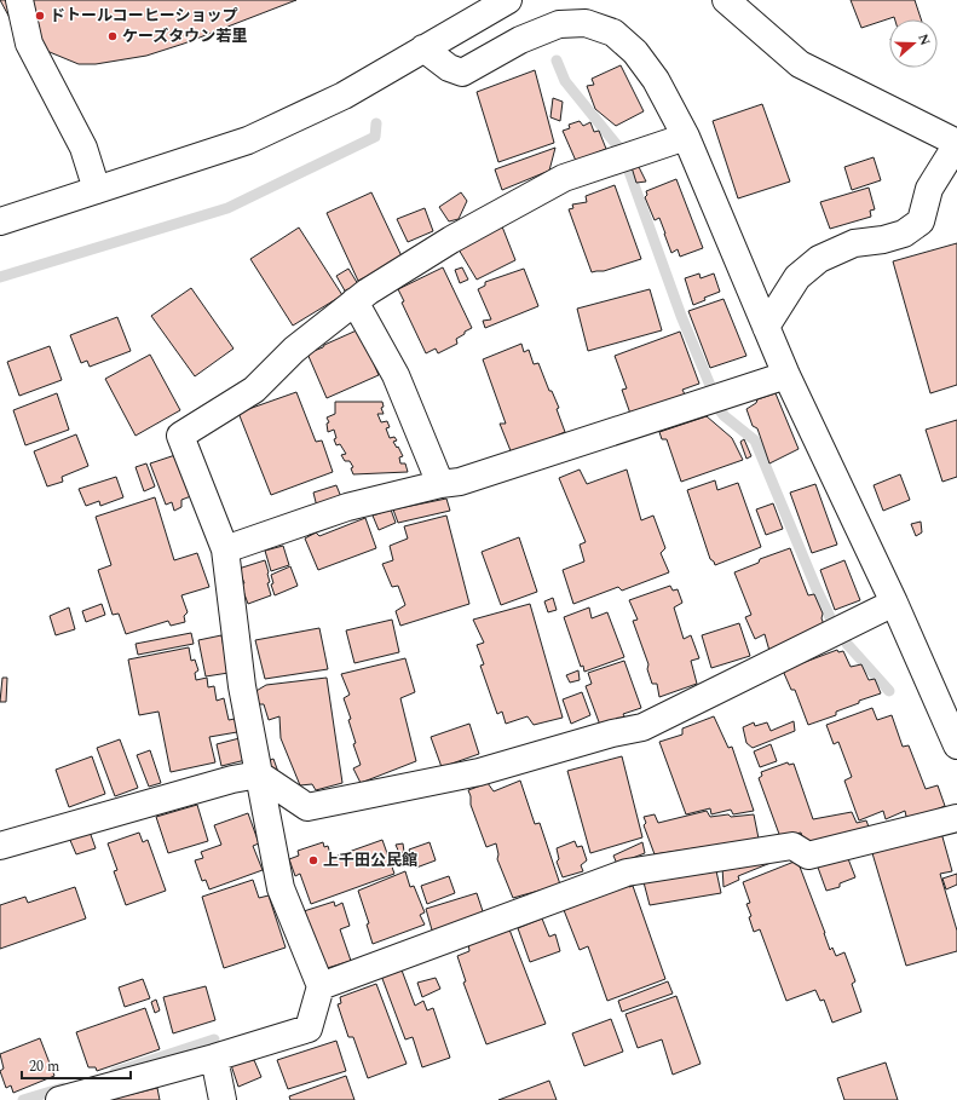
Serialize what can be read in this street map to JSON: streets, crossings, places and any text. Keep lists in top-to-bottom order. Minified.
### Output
{"places":["ドトールコーヒーショップ","ケーズタウン若里","上千田公民館"],"scale_bar":"20 m","north":"right"}
